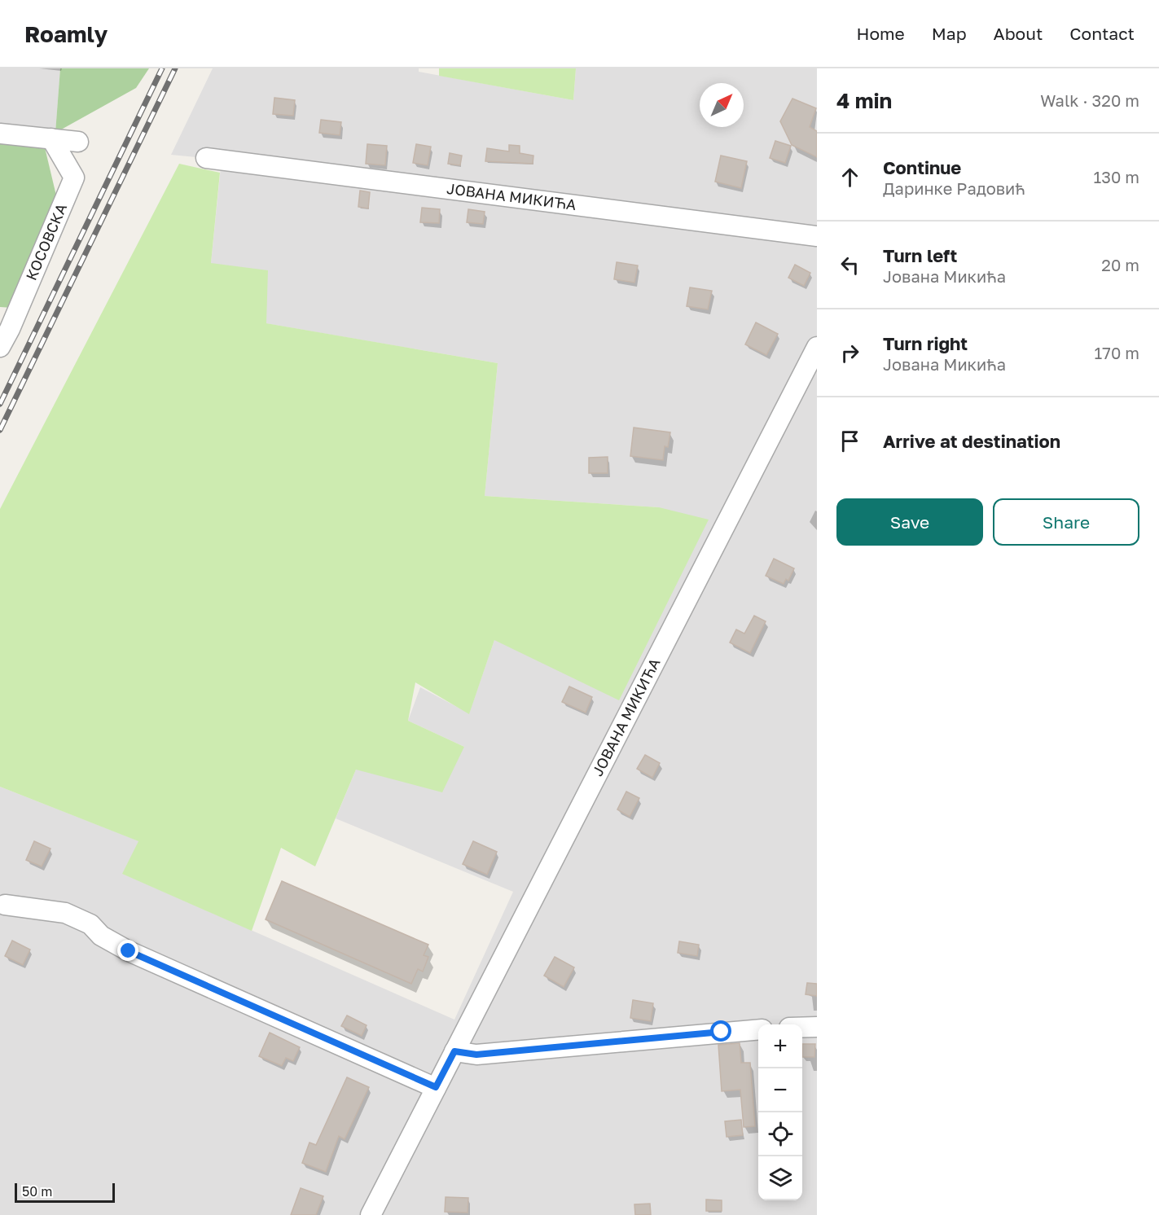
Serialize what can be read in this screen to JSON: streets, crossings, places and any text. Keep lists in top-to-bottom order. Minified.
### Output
{"streets":{"street":["ЈОВАНА МИКИЋА","КОСОВСКА"]},"scale_bar":"50 m","north":"top right","page":{"header":"Roamly","nav":["Home","Map","About","Contact"],"heading":["4 min","Walk · 320 m"],"list":[["Continue","Даринке Радовић","130 m"],["Turn left","Јована Микића","20 m"],["Turn right","Јована Микића","170 m"],"Arrive at destination"],"buttons":["Save","Share"],"map_buttons":["+","−"],"scale":"50 m"}}
